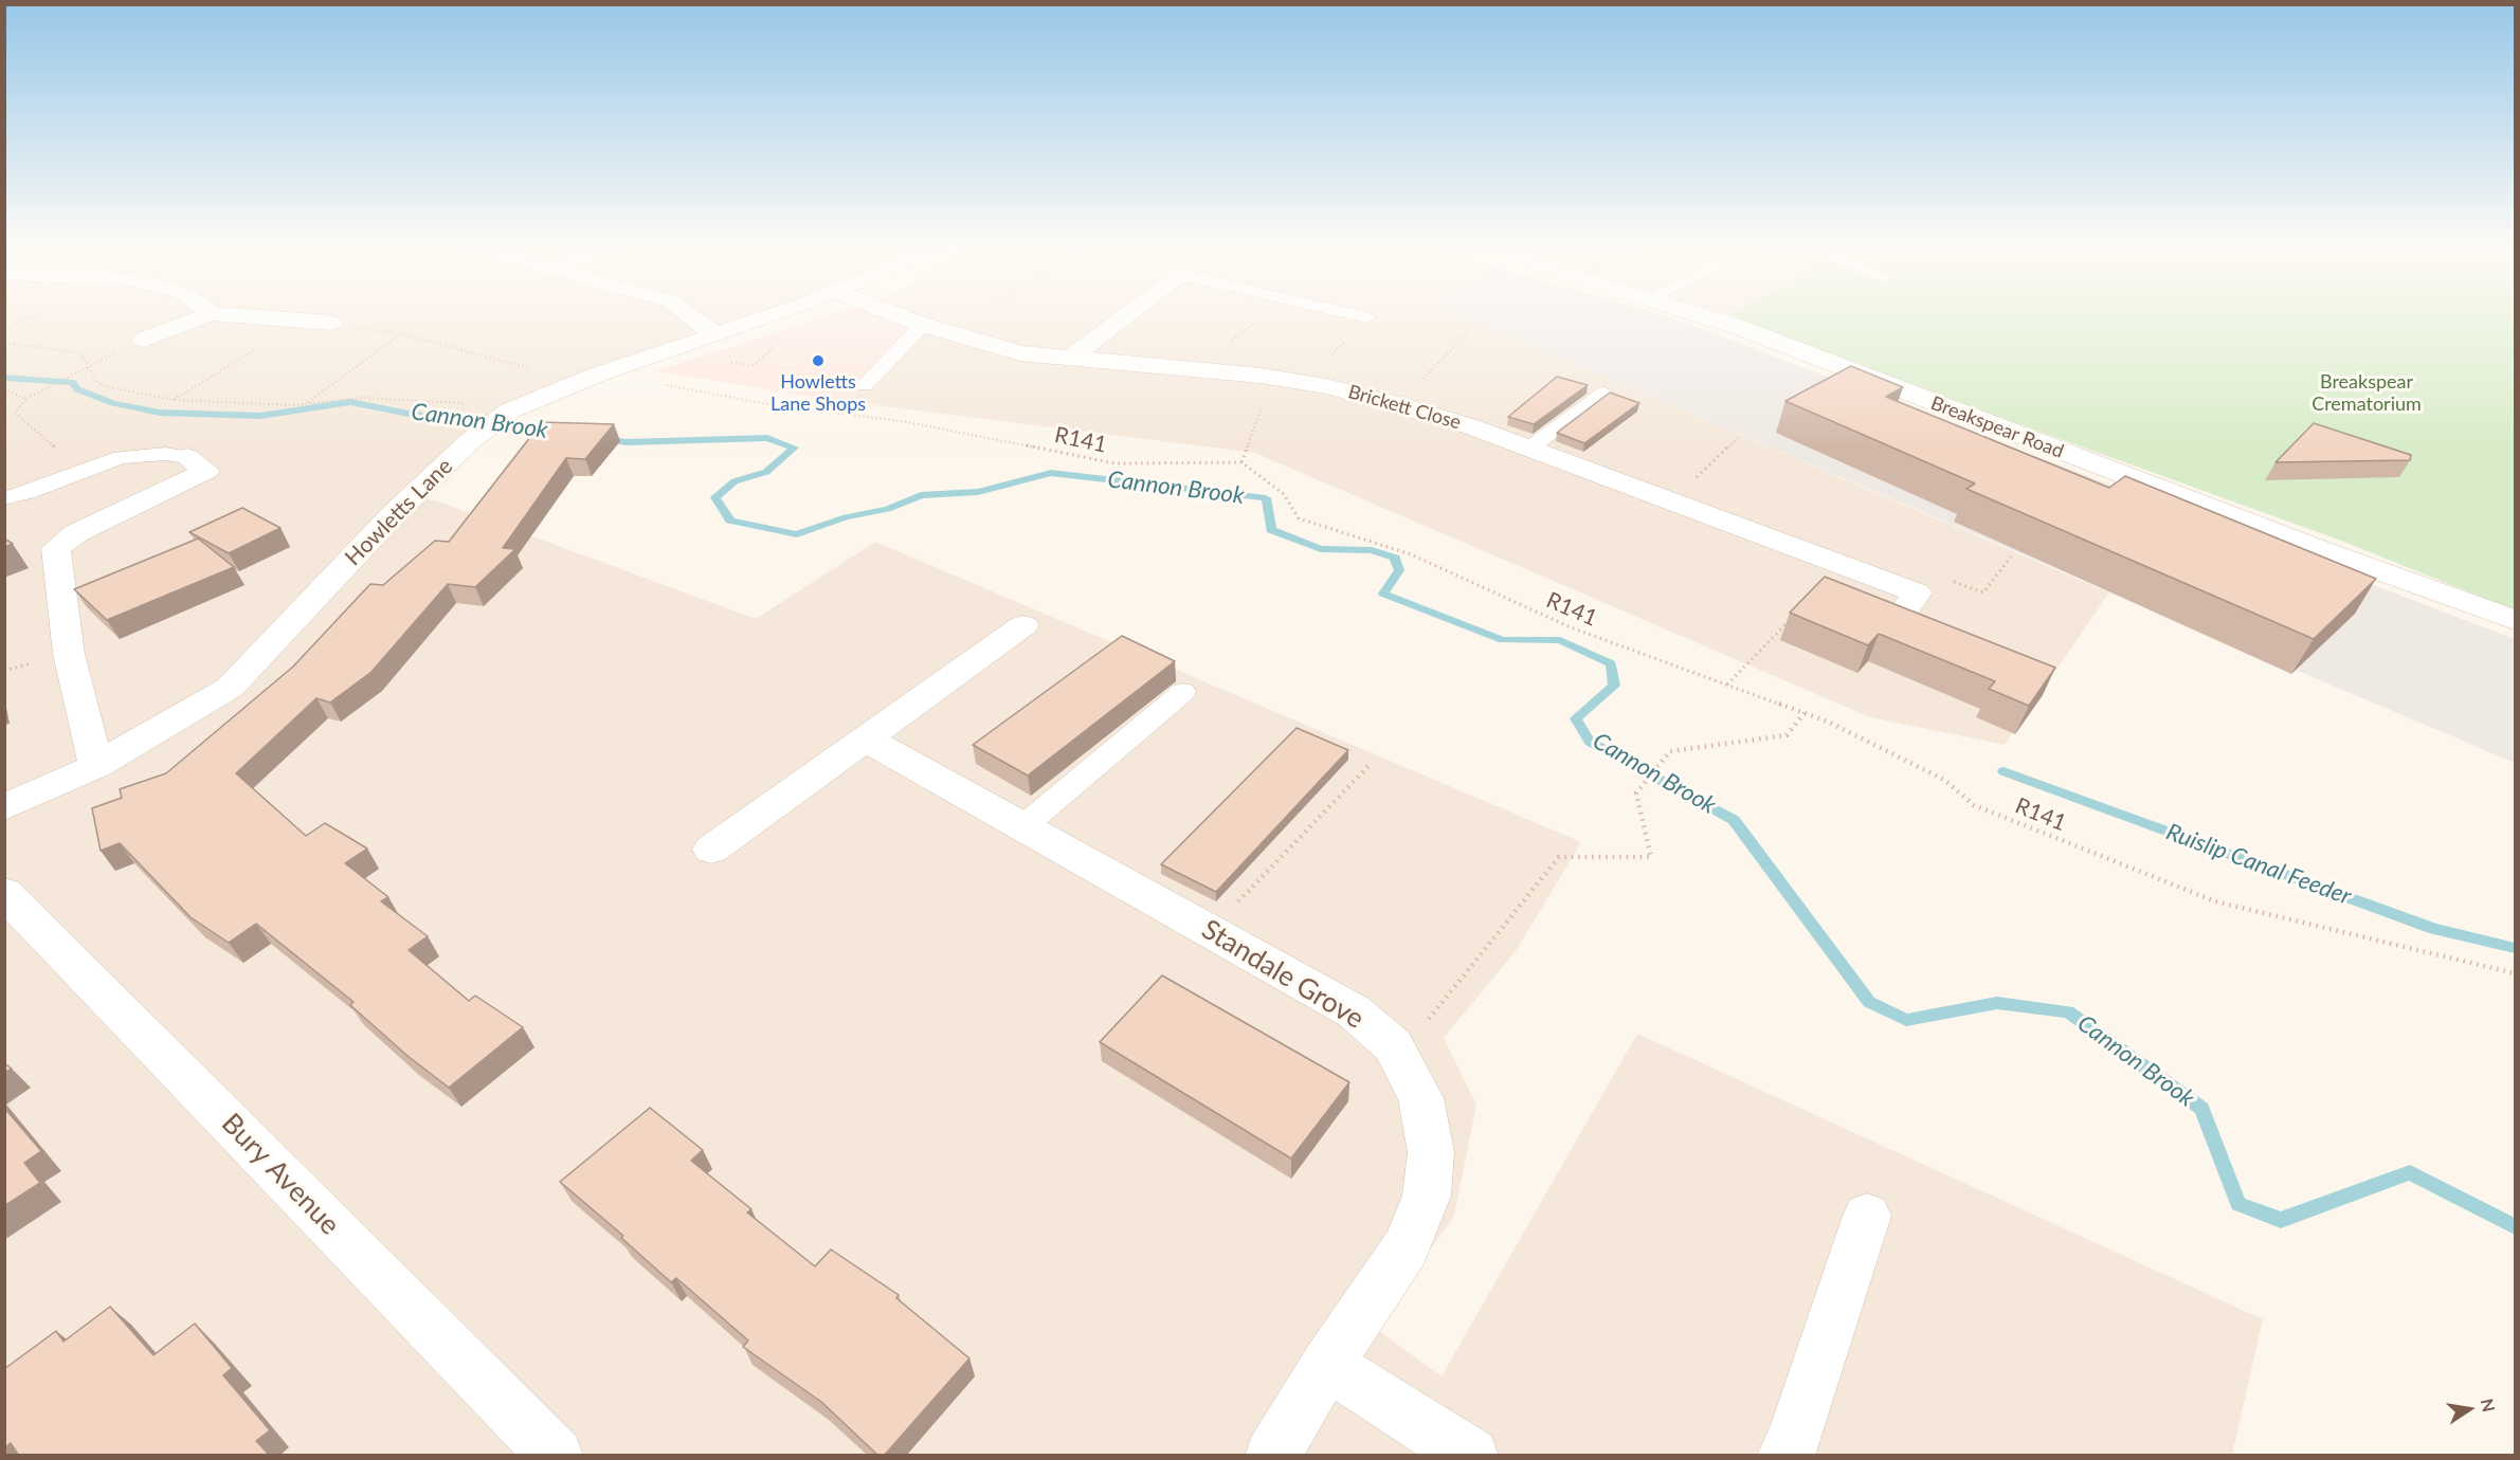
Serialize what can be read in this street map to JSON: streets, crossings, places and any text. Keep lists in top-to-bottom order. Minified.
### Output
{"streets":{"street":["Brickett Close","Breakspear Road","Howletts Lane","Standale Grove","Bury Avenue"],"path":["R141"]},"crossings":[["R141","Howletts Lane"]],"water":["Cannon Brook","Ruislip Canal Feeder"],"parks":["Breakspear Crematorium"],"places":["Howletts Lane Shops"],"north":"right"}
